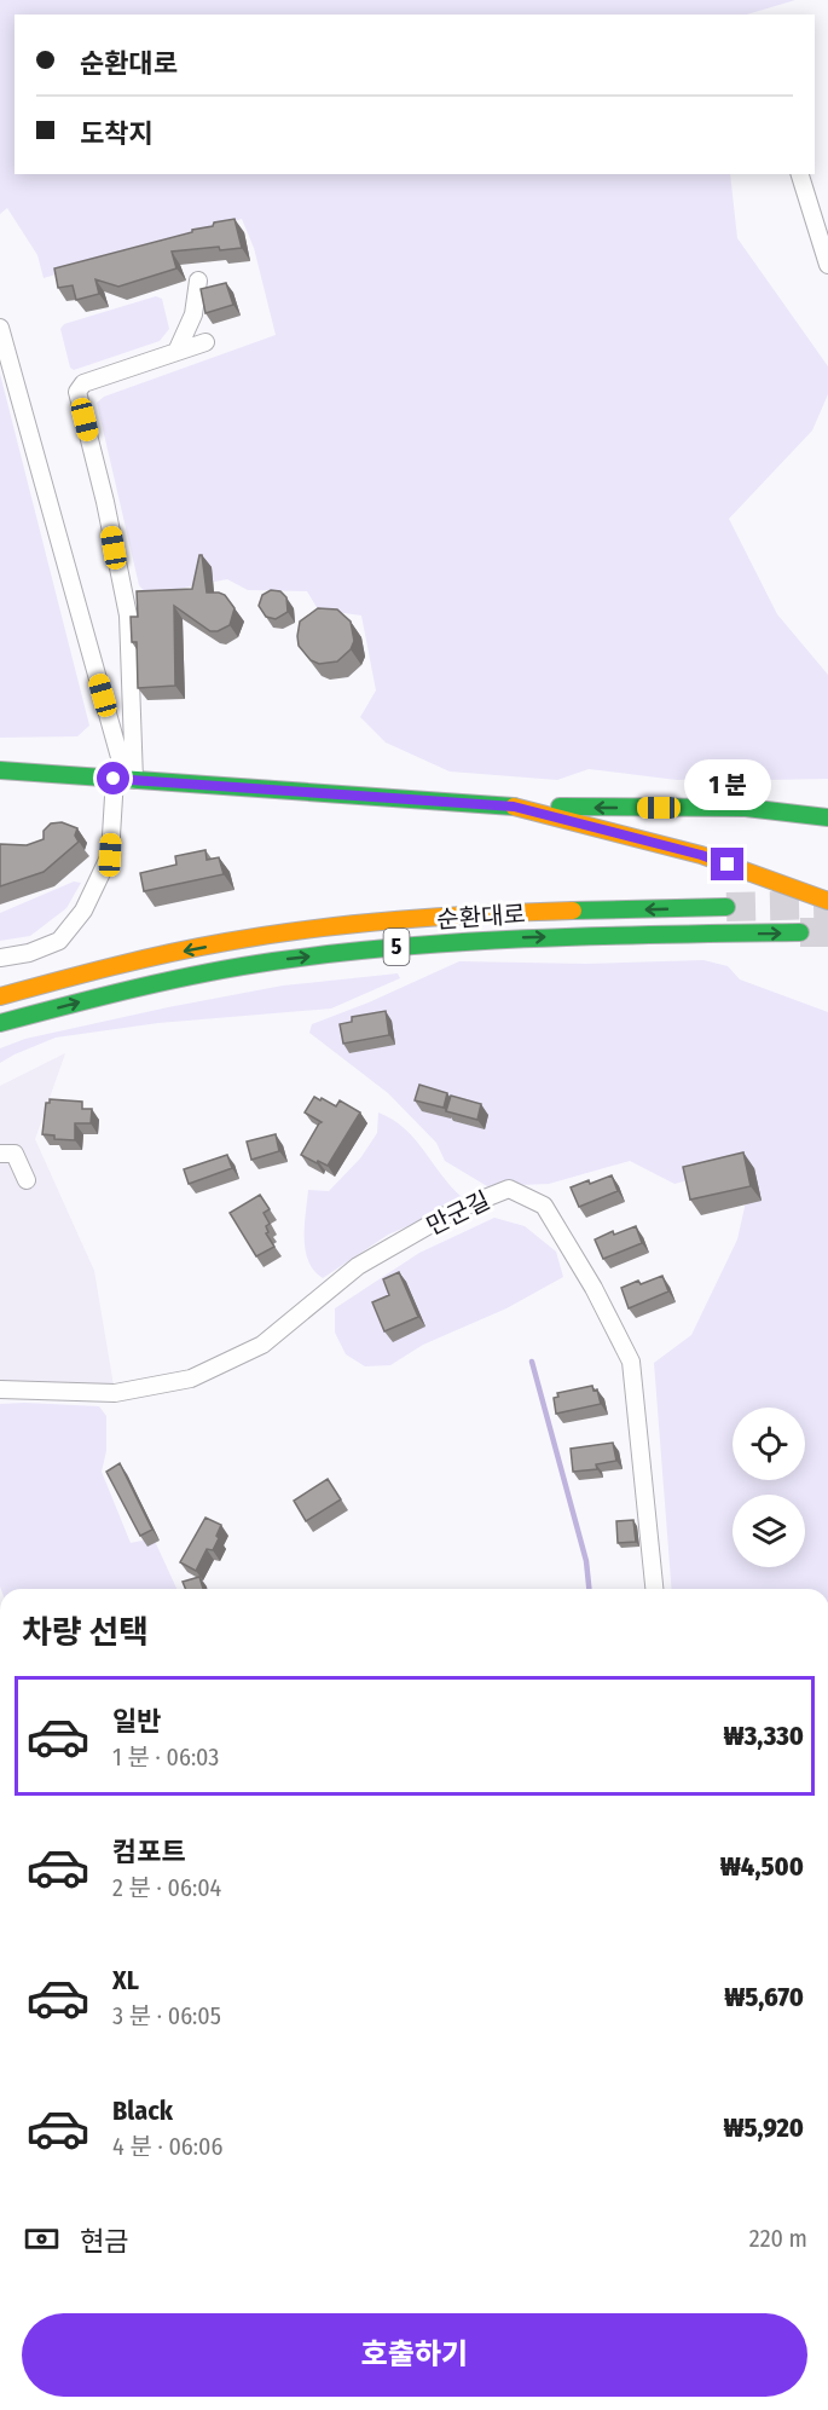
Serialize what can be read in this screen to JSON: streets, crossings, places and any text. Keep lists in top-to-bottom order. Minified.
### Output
{"streets":{"main road":["순환대로","5"],"street":["만군길"]},"page":{"banner":["순환대로","도착지"],"bubble":"1 분","heading":"차량 선택","list":[{"name":"일반","note":"1 분 · 06:03","value":"₩3,330"},{"name":"컴포트","note":"2 분 · 06:04","value":"₩4,500"},{"name":"XL","note":"3 분 · 06:05","value":"₩5,670"},{"name":"Black","note":"4 분 · 06:06","value":"₩5,920"}],"pay":["현금","220 m"],"buttons":"호출하기"}}
